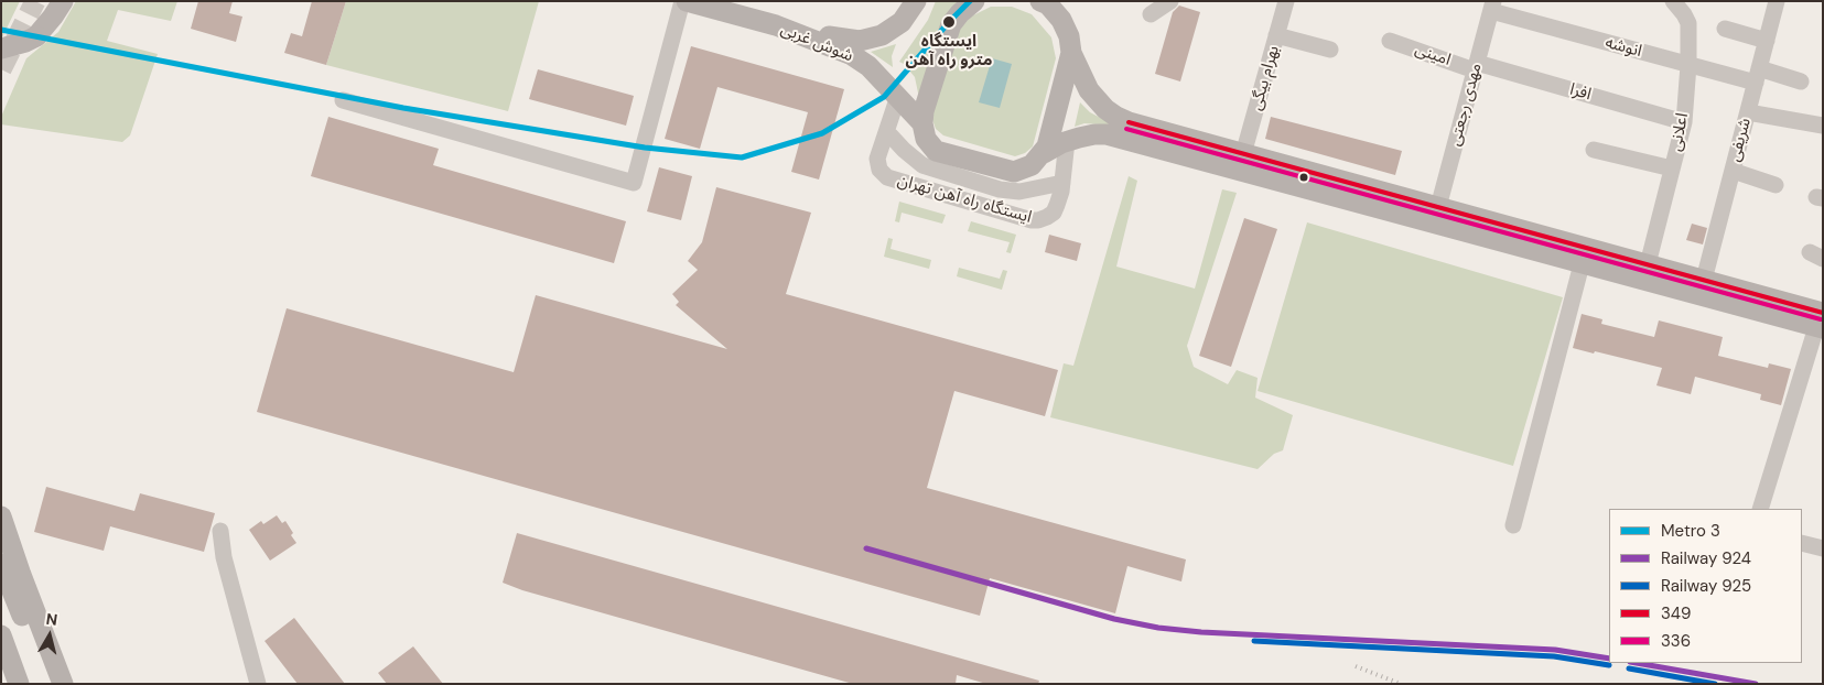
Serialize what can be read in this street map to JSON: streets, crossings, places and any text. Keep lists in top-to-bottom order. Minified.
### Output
{"streets":{"main road":["شوش غربی"],"street":["انوشه","امینی","بهرام بیگی","افرا","مهدی رجعتی","اعلانی","شریفی","ایستگاه راه آهن تهران"]},"crossings":[["شوش غربی","ایستگاه راه آهن تهران"],["انوشه","مهدی رجعتی"],["انوشه","اعلانی"],["انوشه","شریفی"],["امینی","افرا"],["امینی","مهدی رجعتی"],["افرا","مهدی رجعتی"],["افرا","اعلانی"]],"places":["ایستگاه مترو راه آهن"],"lines":["metro line 3","transit line 349","transit line 336","rail line 924","rail line 925"],"legend":["Metro 3","Railway 924","Railway 925","349","336"],"north":"top"}
